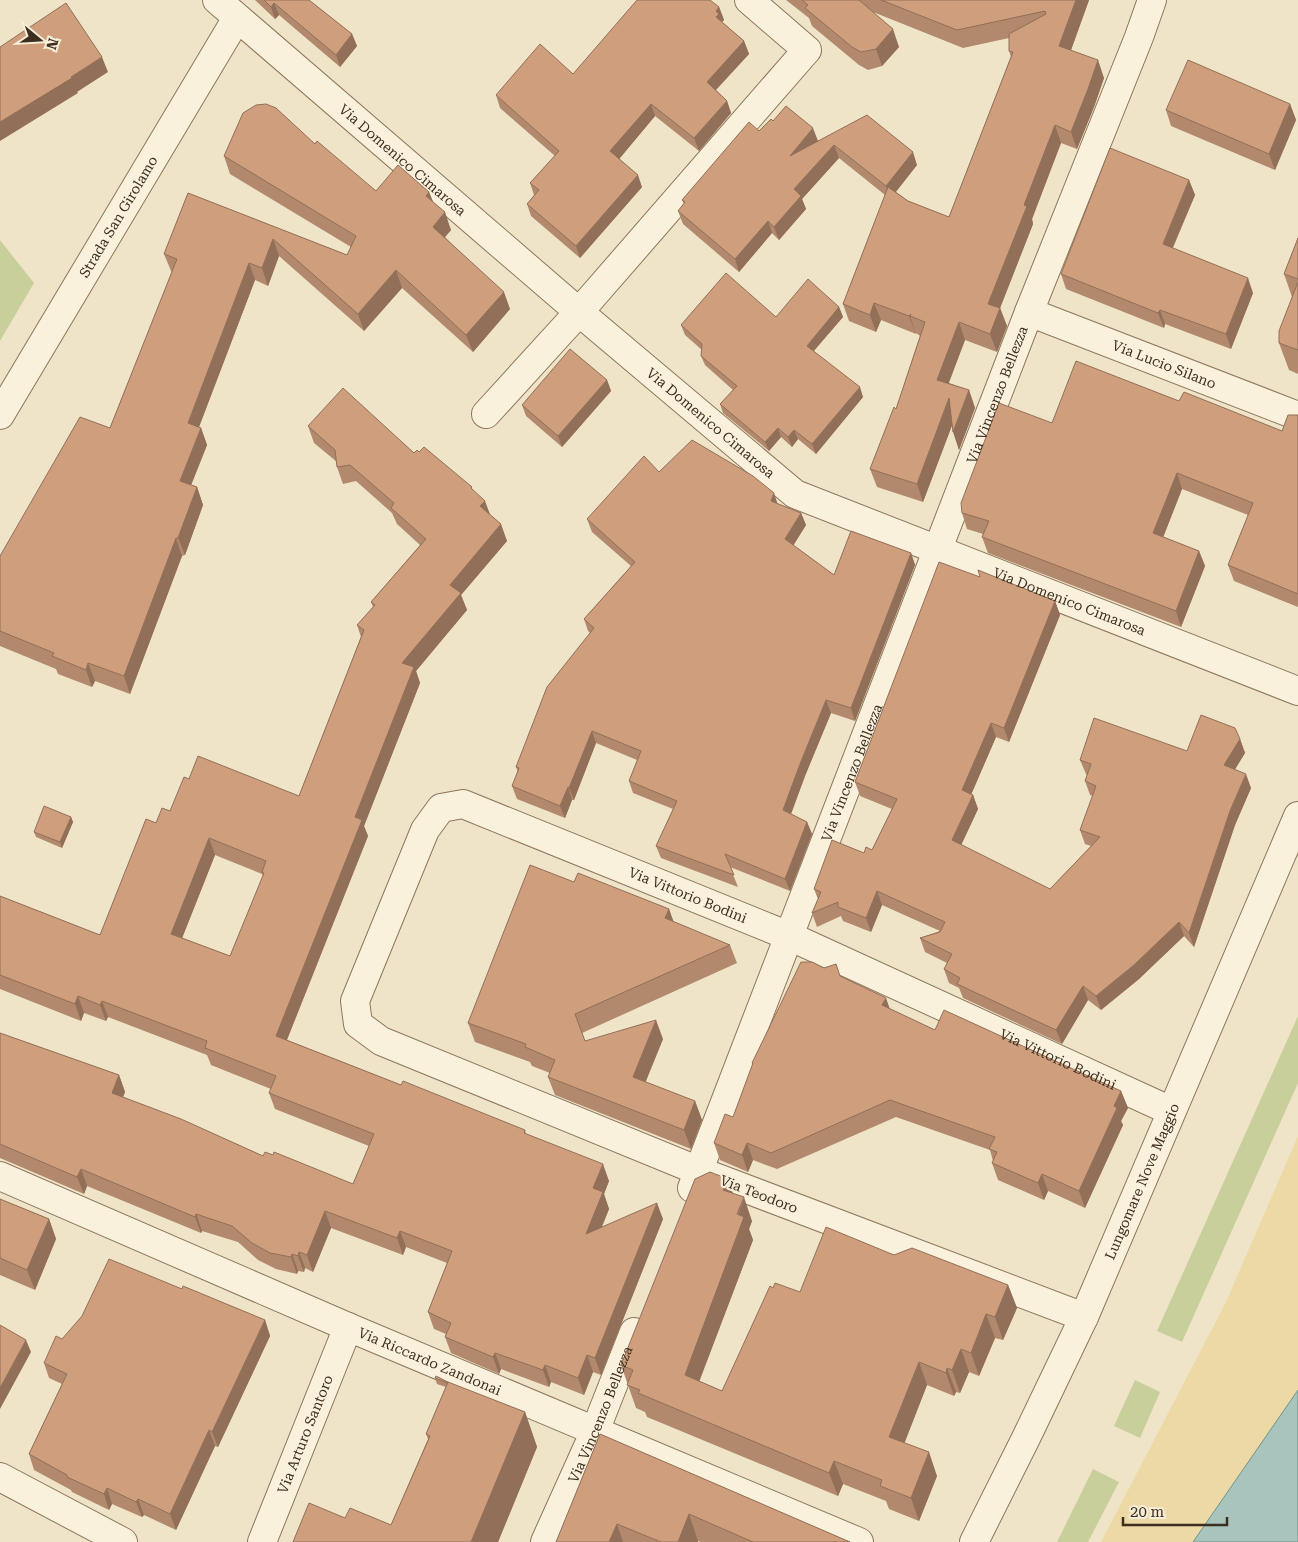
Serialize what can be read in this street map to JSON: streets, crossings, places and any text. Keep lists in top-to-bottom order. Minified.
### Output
{"streets":{"street":["Via Domenico Cimarosa","Strada San Girolamo","Via Lucio Silano","Via Vincenzo Bellezza","Via Vittorio Bodini","Lungomare Nove Maggio","Via Teodoro","Via Riccardo Zandonai","Via Arturo Santoro"]},"crossings":[["Via Domenico Cimarosa","Strada San Girolamo"],["Via Domenico Cimarosa","Via Vincenzo Bellezza"],["Via Lucio Silano","Via Vincenzo Bellezza"],["Via Vincenzo Bellezza","Via Vittorio Bodini"],["Via Vincenzo Bellezza","Via Teodoro"],["Via Vincenzo Bellezza","Via Riccardo Zandonai"],["Via Vittorio Bodini","Lungomare Nove Maggio"],["Via Vittorio Bodini","Via Teodoro"],["Lungomare Nove Maggio","Via Teodoro"],["Via Riccardo Zandonai","Via Arturo Santoro"]],"scale_bar":"20 m","north":"right"}
